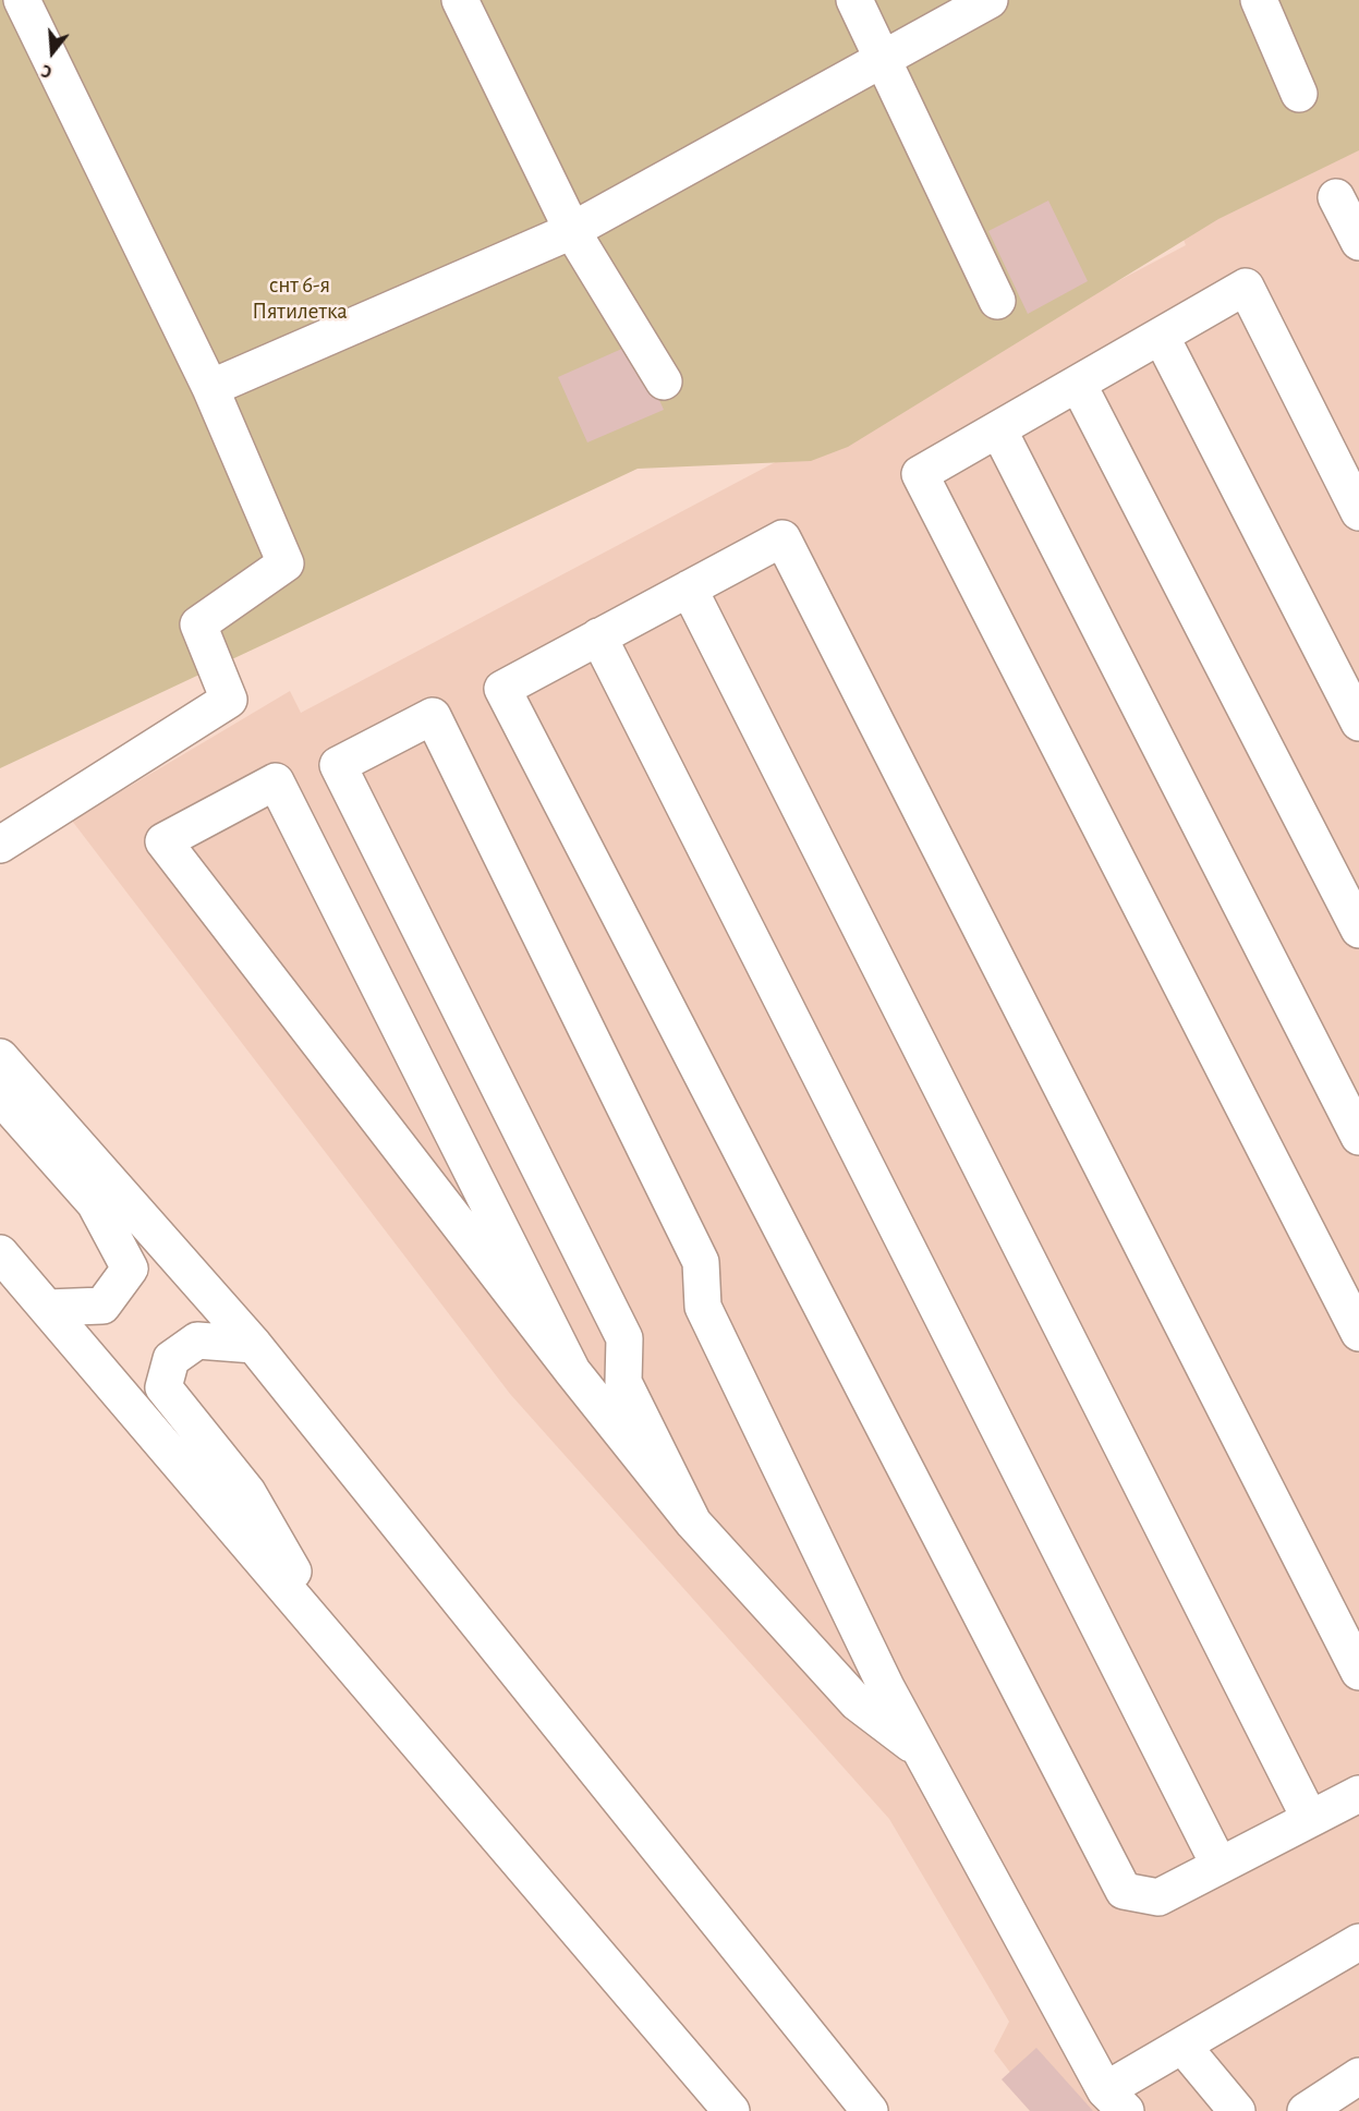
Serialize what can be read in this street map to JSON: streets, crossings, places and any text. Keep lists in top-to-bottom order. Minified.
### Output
{"parks":["снт 6-я Пятилетка"],"north":"bottom"}
